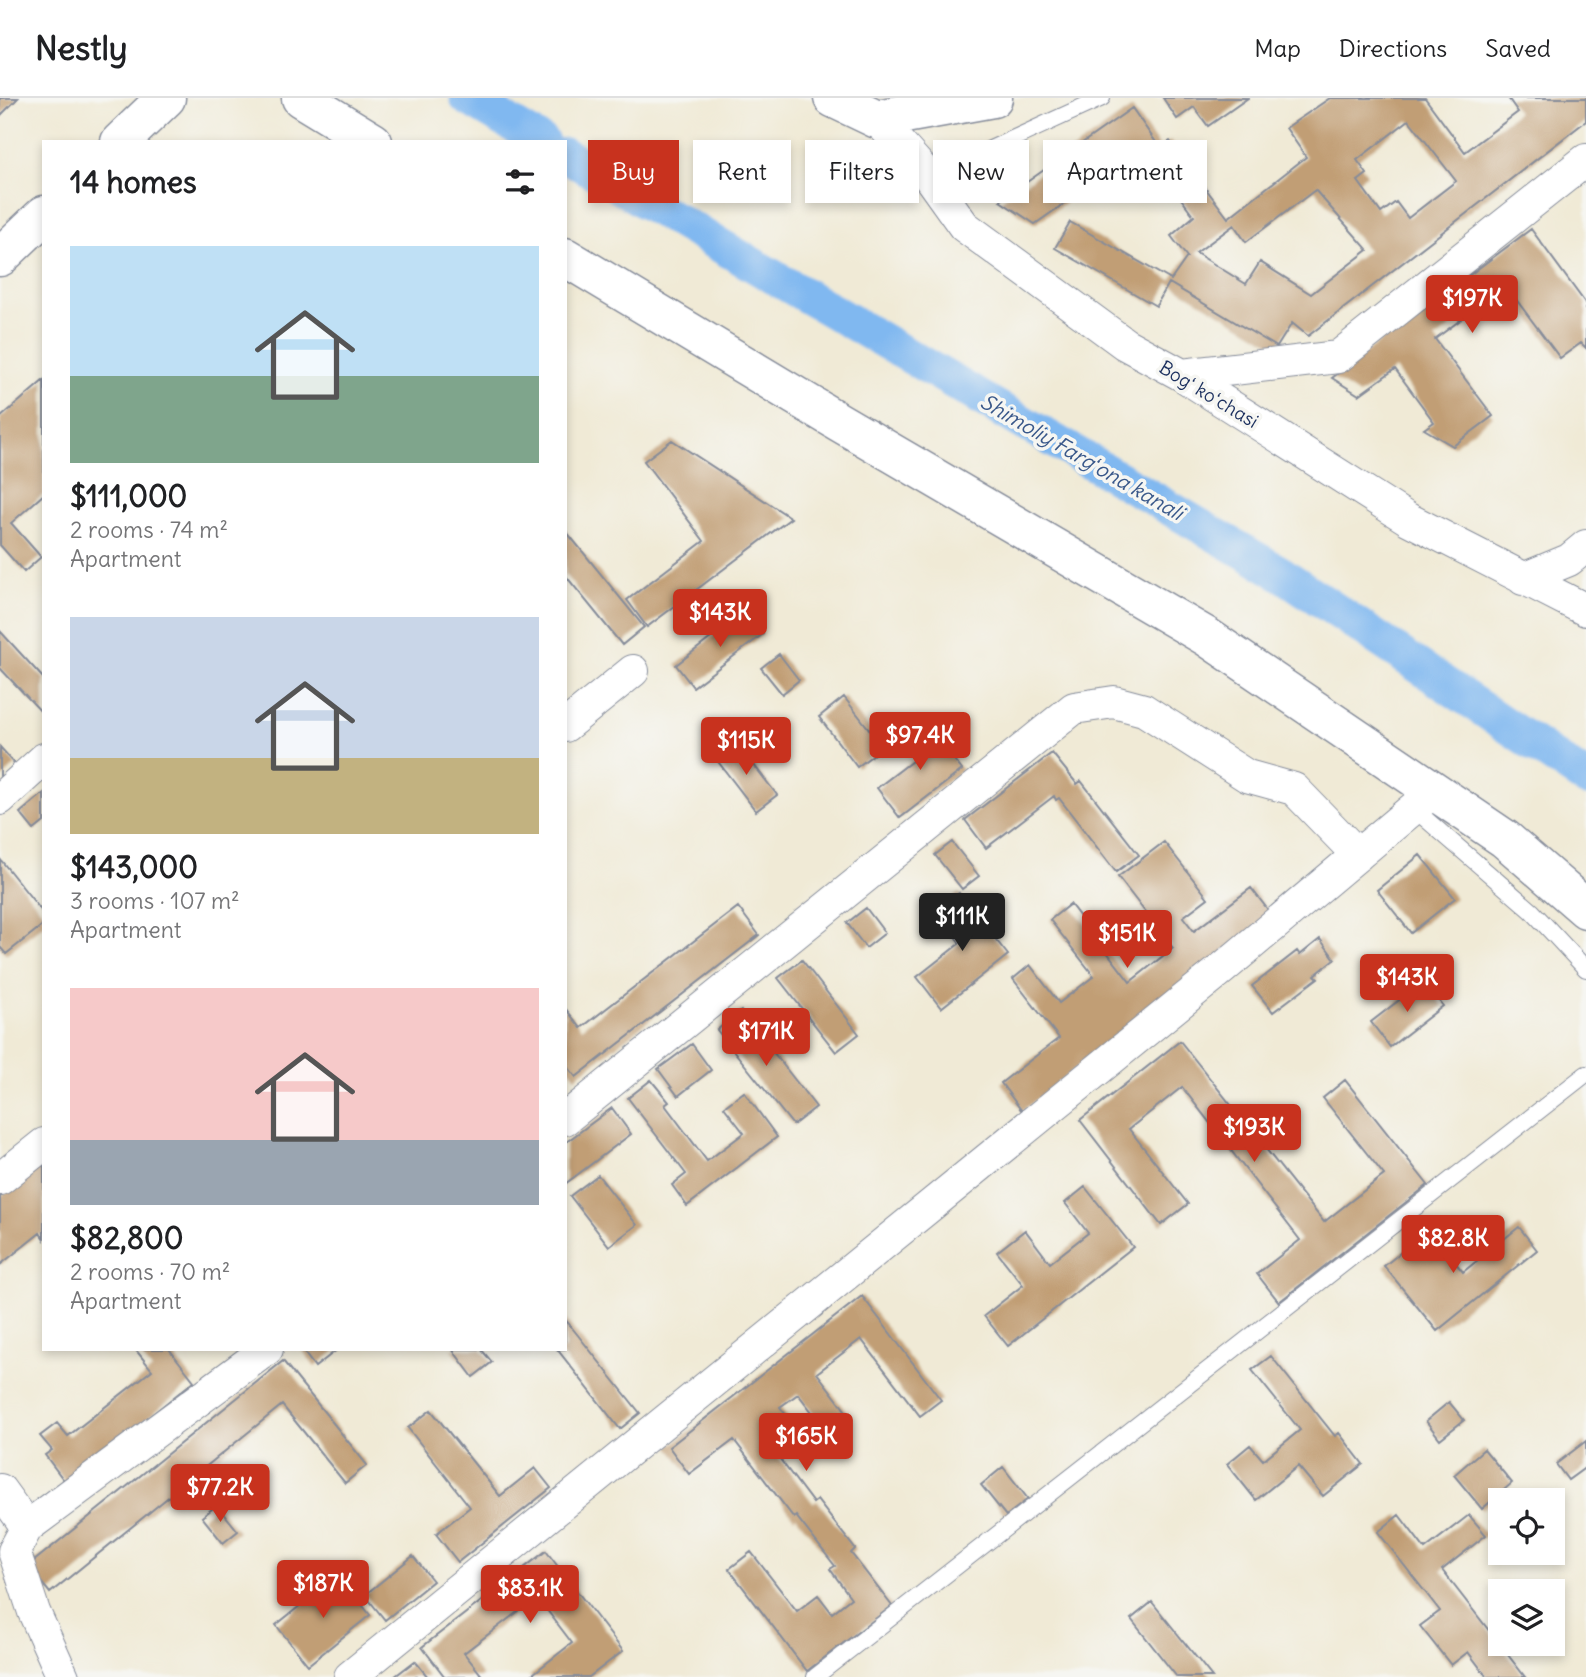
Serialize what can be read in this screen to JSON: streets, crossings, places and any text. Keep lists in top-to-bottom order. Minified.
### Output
{"streets":{"street":["Bogʻ koʻchasi"]},"water":["Shimoliy Fargʻona kanali"],"page":{"header":"Nestly","nav":["Map","Directions","Saved"],"chip":["Buy","Rent","Filters","New","Apartment"],"heading":"14 homes","list":[{"name":"$111,000","note":"2 rooms · 74 m² · Apartment"},{"name":"$143,000","note":"3 rooms · 107 m² · Apartment"},{"name":"$82,800","note":"2 rooms · 70 m² · Apartment"}],"price":["$197K","$143K","$97.4K","$115K","$111K","$151K","$143K","$171K","$193K","$82.8K","$165K","$77.2K","$187K","$83.1K"]}}
